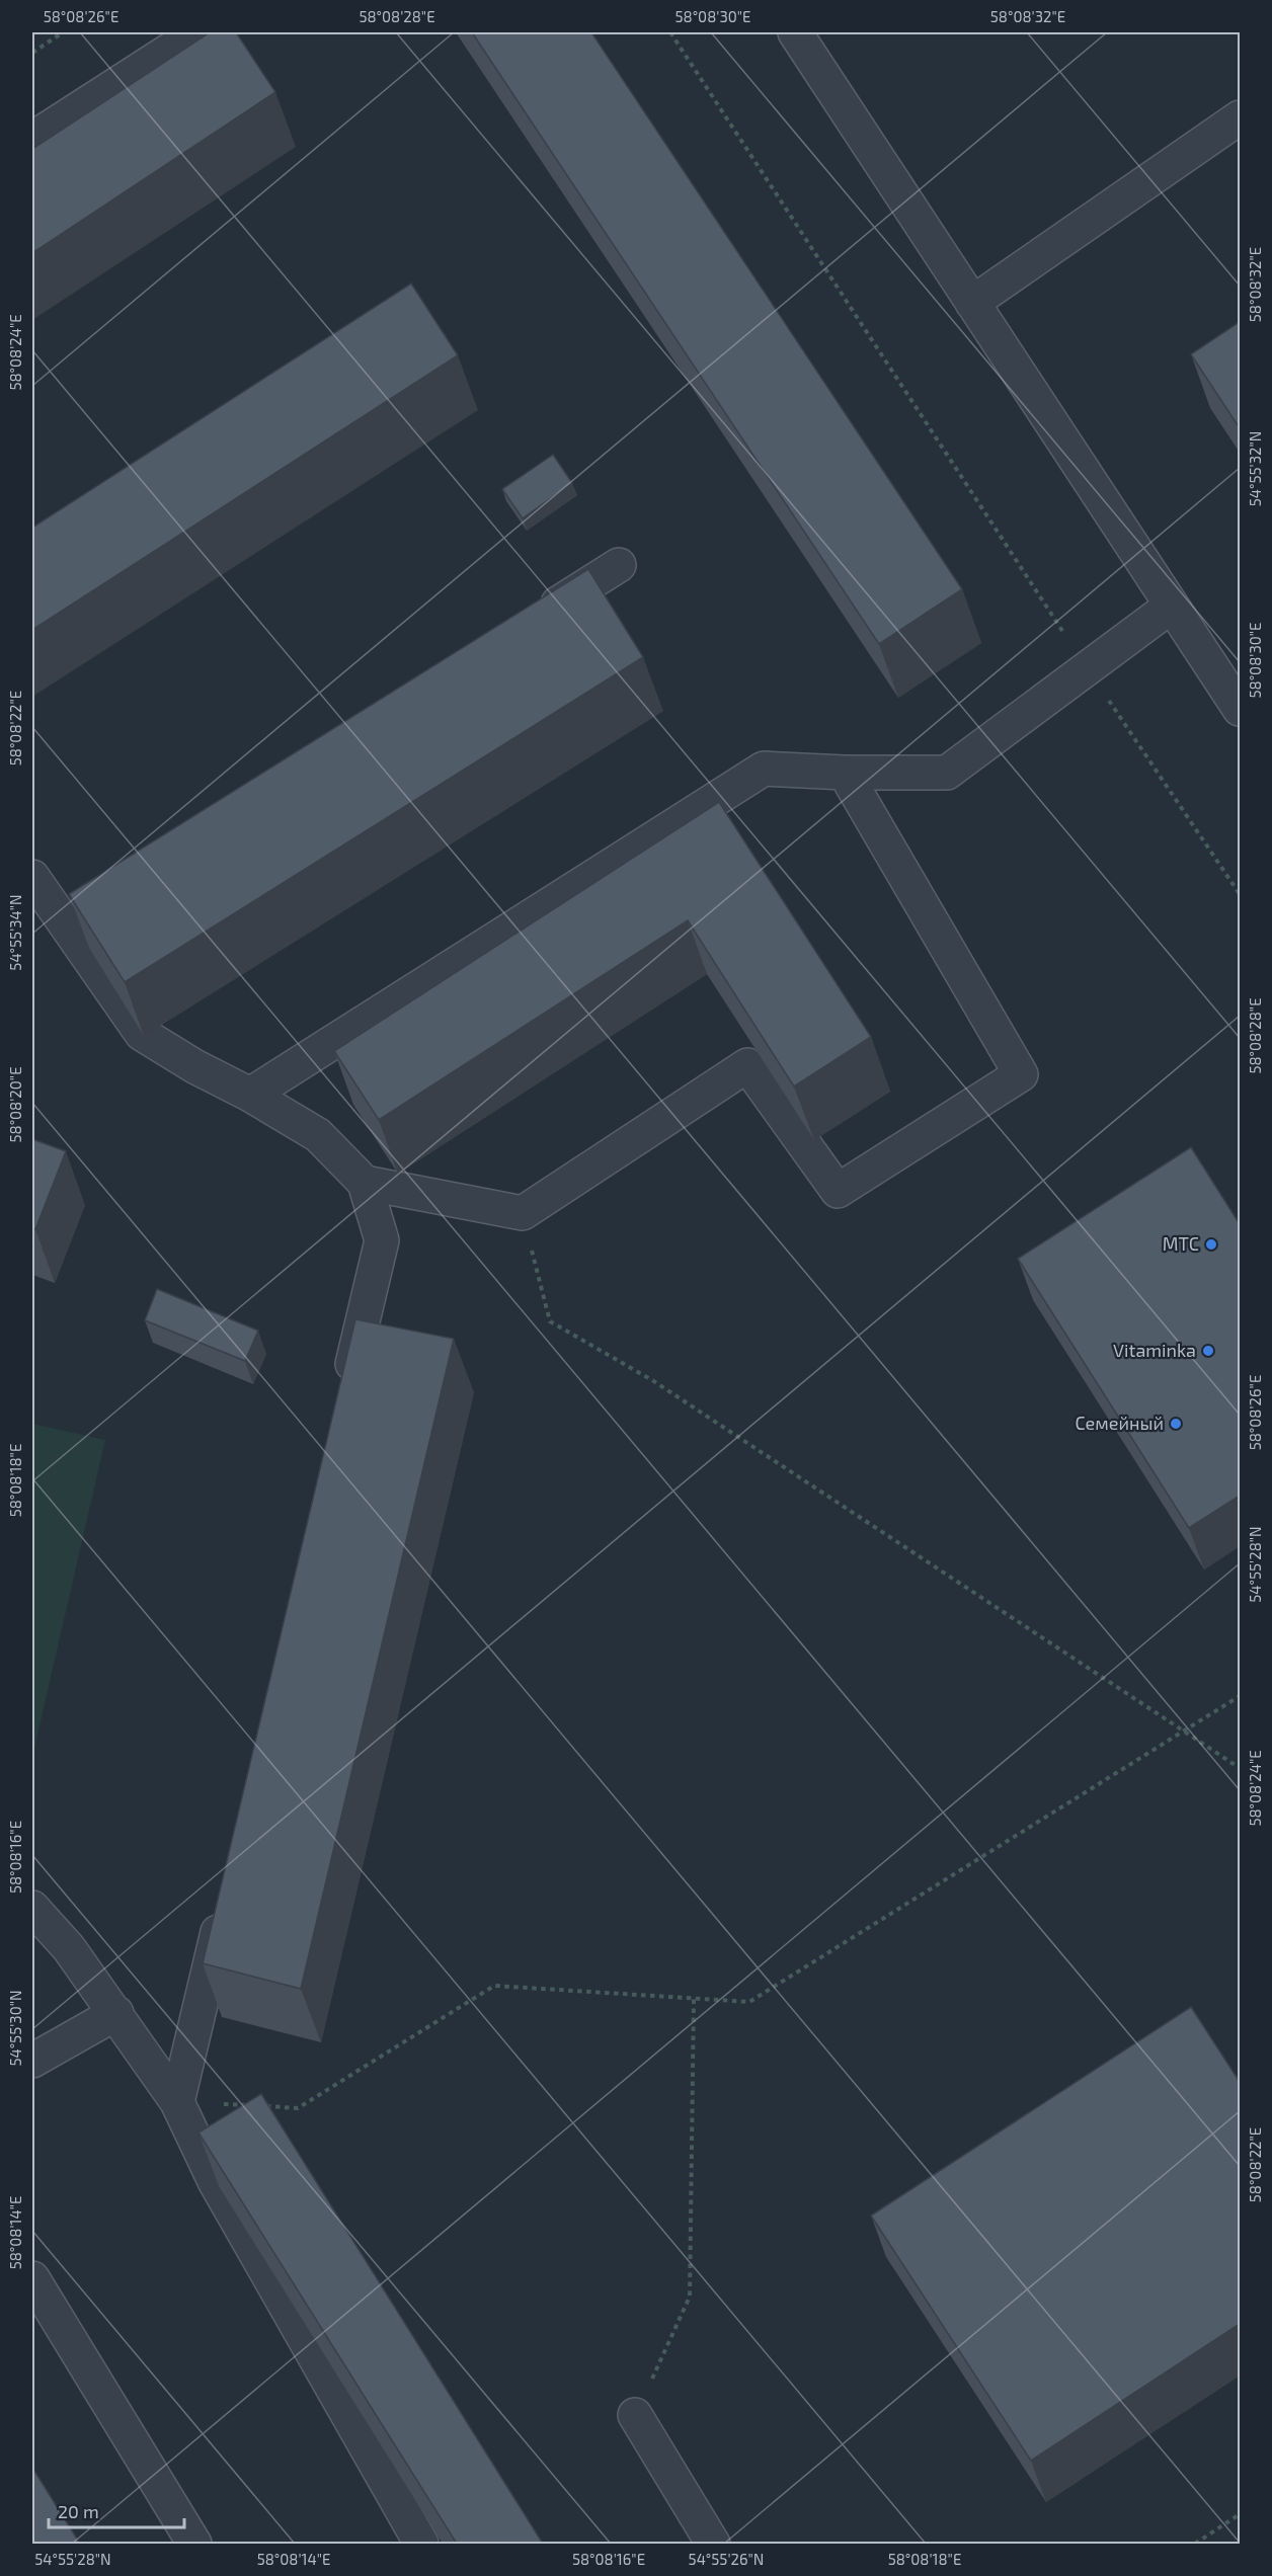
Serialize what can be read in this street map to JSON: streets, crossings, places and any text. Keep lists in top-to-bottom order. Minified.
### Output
{"places":["МТС","Vitaminka","Семейный"],"scale_bar":"20 m","coordinates":["58°08'26\"E","58°08'28\"E","58°08'30\"E","58°08'32\"E","58°08'24\"E","54°55'32\"N","58°08'22\"E","54°55'34\"N","58°08'20\"E","58°08'18\"E","54°55'28\"N","58°08'16\"E","54°55'30\"N","58°08'14\"E","54°55'26\"N"]}
